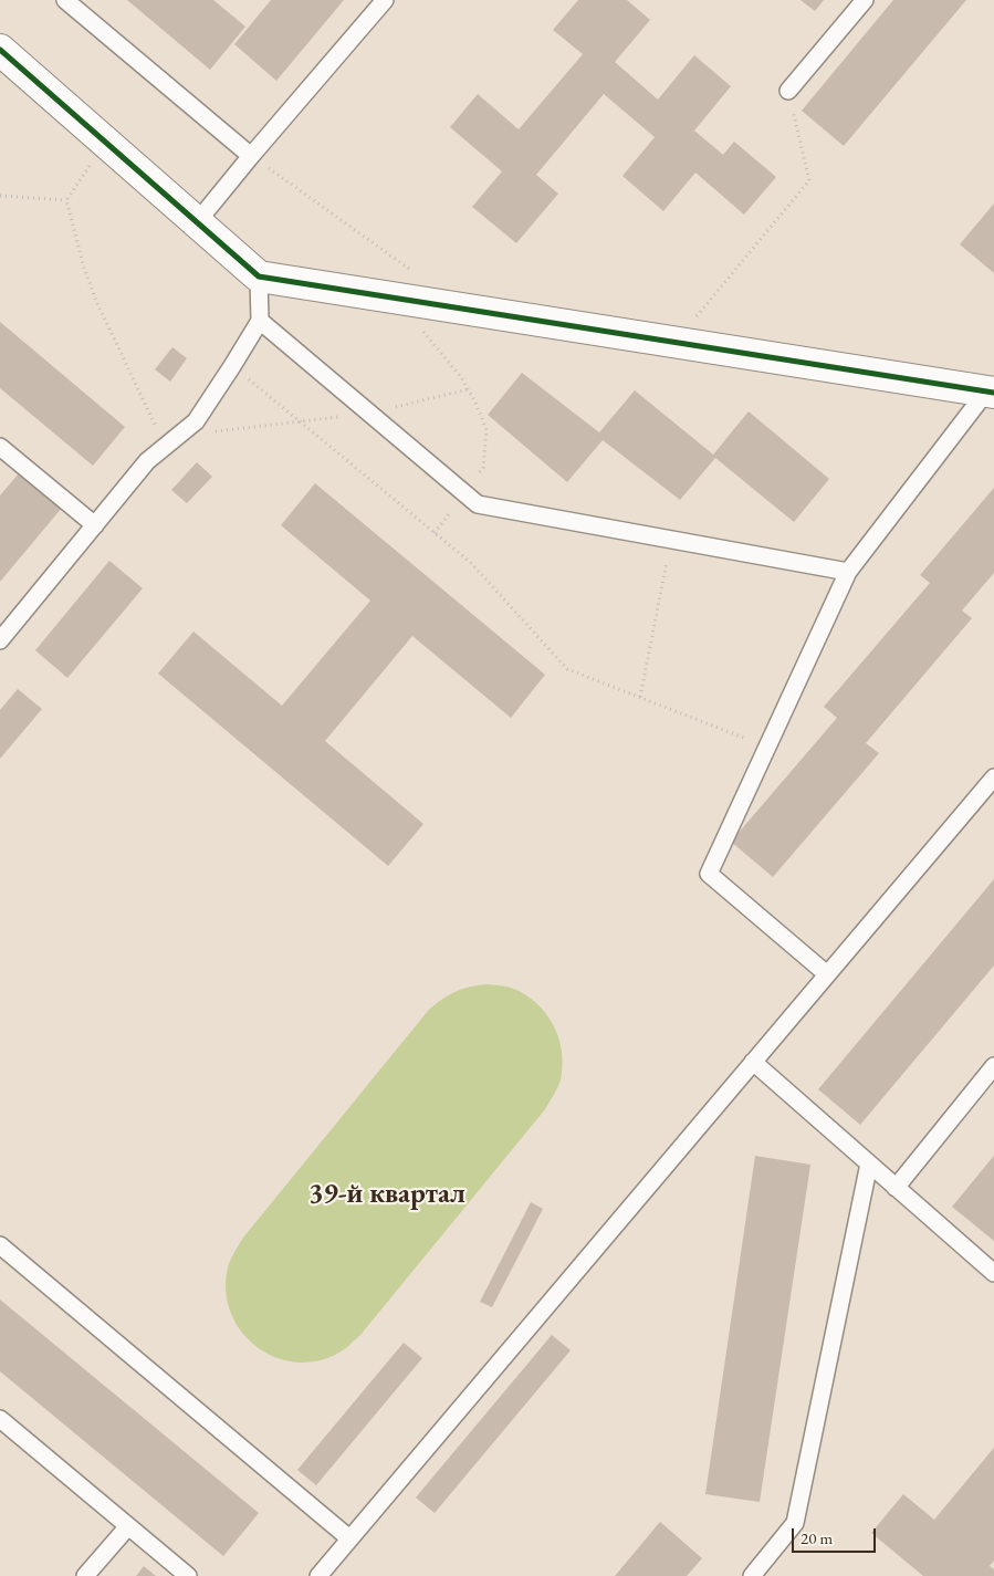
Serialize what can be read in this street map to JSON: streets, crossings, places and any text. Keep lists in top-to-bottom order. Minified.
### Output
{"districts":["39-й квартал"],"scale_bar":"20 m"}
